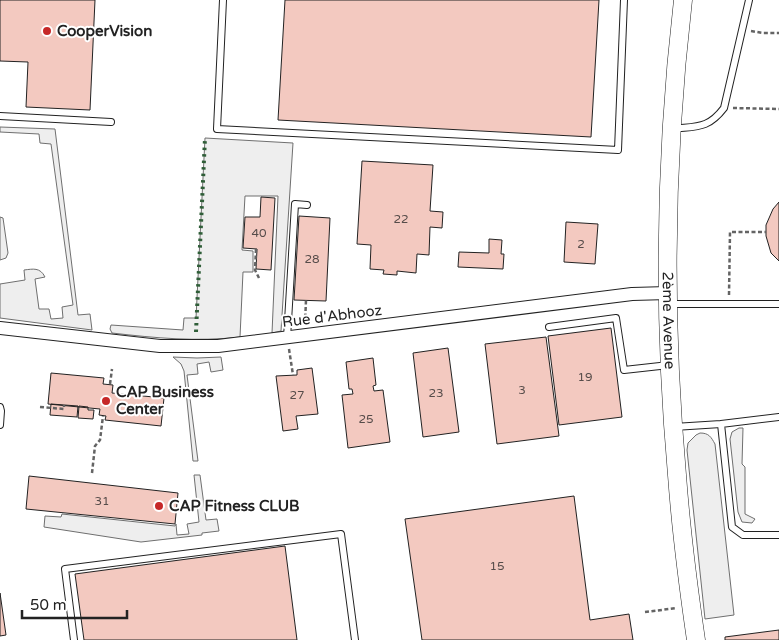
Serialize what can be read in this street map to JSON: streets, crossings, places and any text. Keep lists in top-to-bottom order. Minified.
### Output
{"streets":{"street":["Rue d'Abhooz","2ème Avenue"]},"crossings":[["Rue d'Abhooz","2ème Avenue"]],"places":["CooperVision","CAP Business Center","CAP Fitness CLUB"],"house_numbers":["22","40","2","28","19","3","23","27","25","31","15"],"scale_bar":"50 m"}
